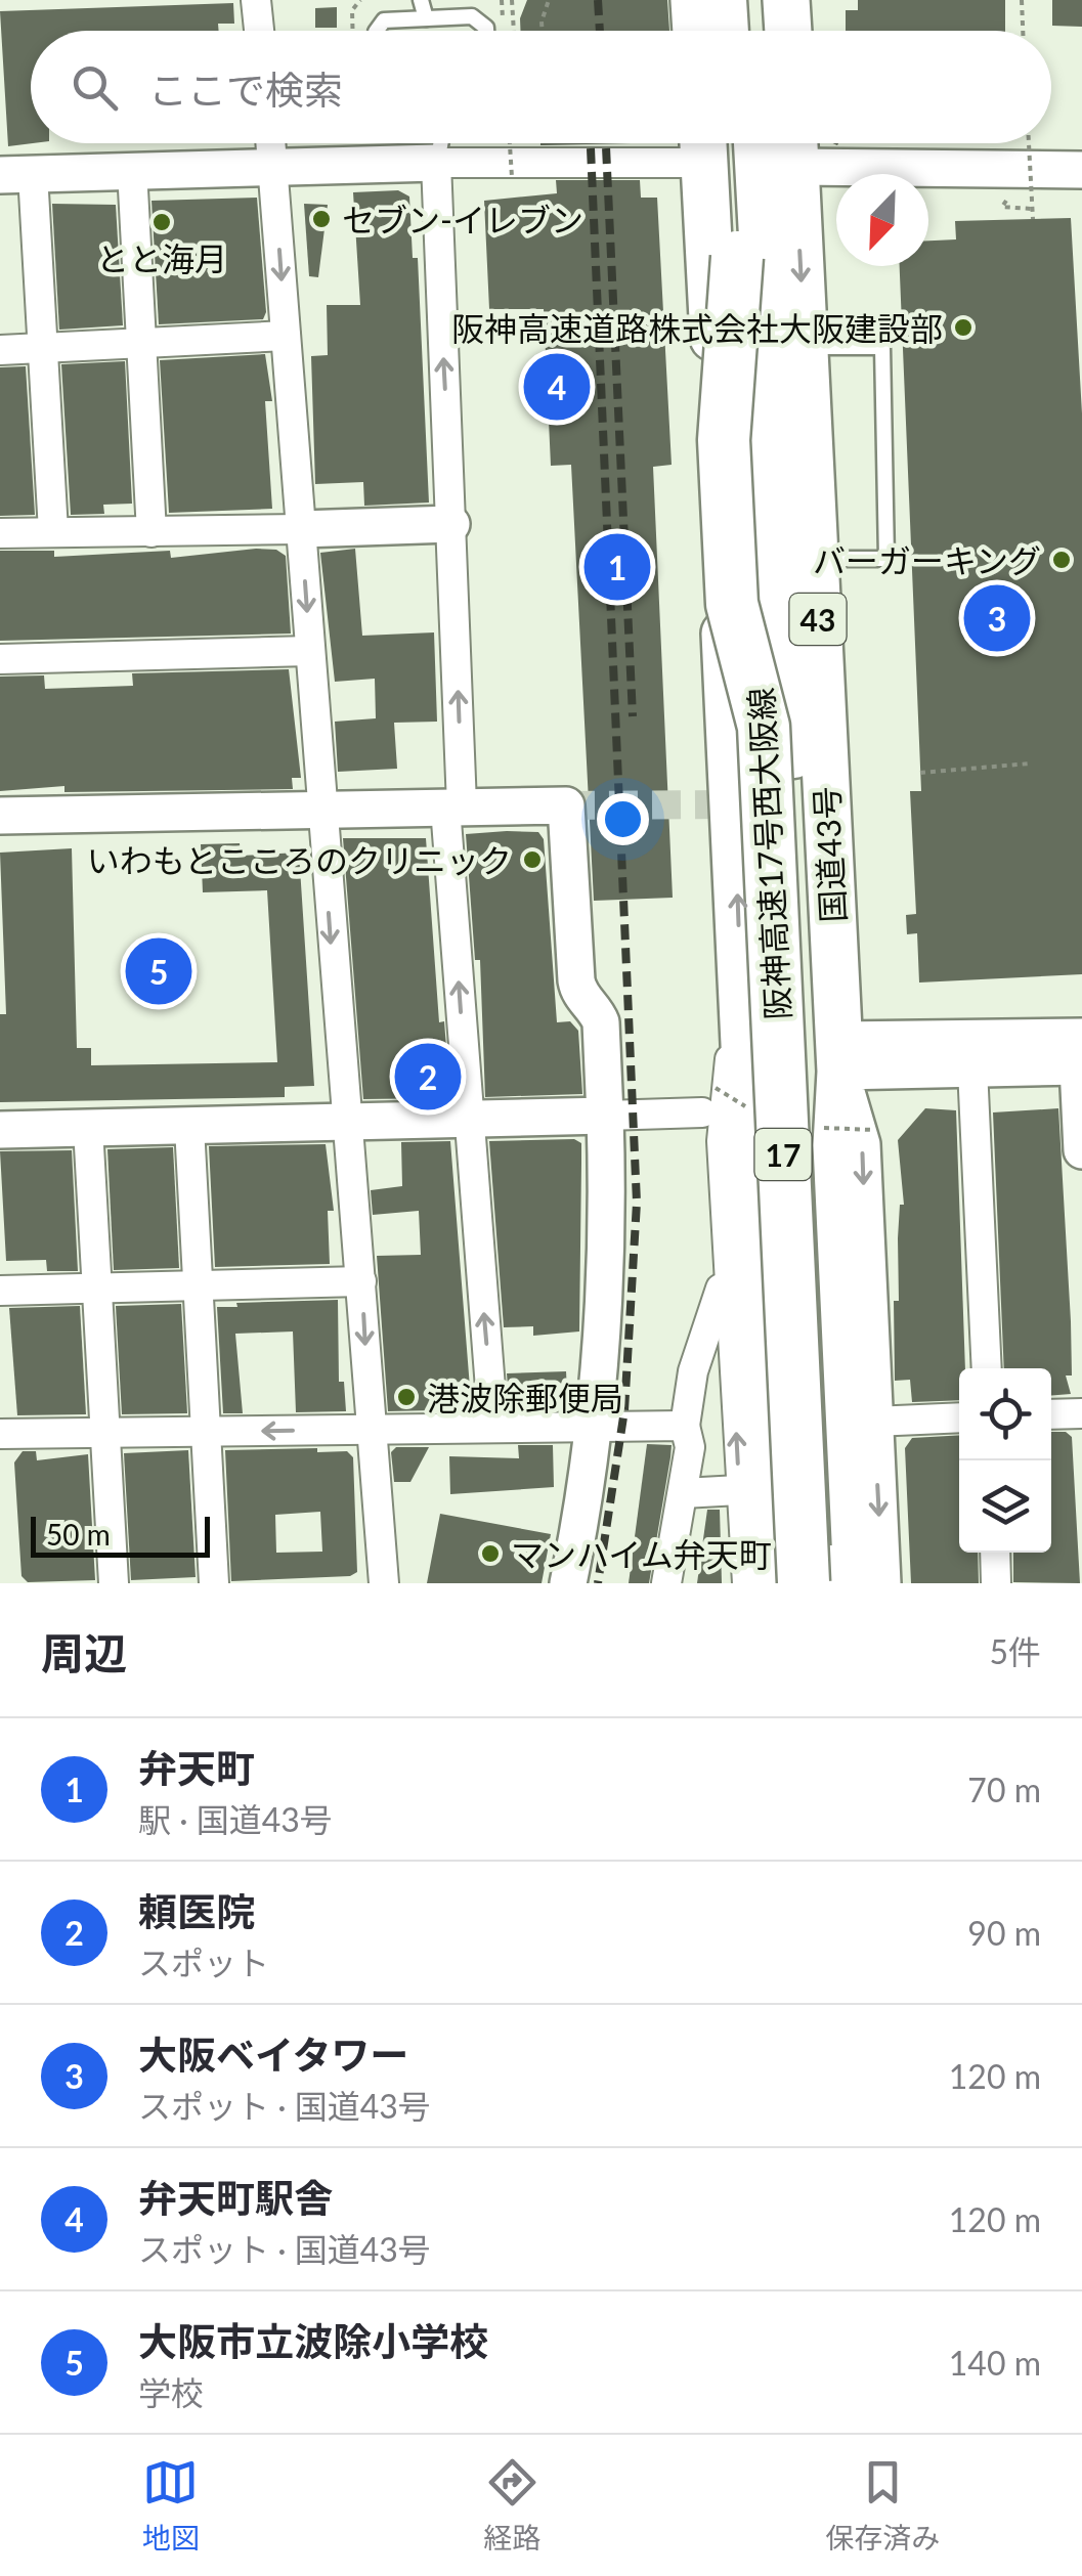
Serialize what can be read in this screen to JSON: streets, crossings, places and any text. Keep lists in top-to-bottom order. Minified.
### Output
{"streets":{"highway":["43","阪神高速17号西大阪線","国道43号","17"]},"crossings":[["阪神高速17号西大阪線","国道43号"]],"places":["セブン-イレブン","とと海月","阪神高速道路株式会社大阪建設部","バーガーキング","いわもとこころのクリニック","港波除郵便局","マンハイム弁天町"],"scale_bar":"50 m","north":"bottom left","page":{"search":"ここで検索","pins":["4","1","3","5","2"],"scale":"50 m","heading":["周辺","5件"],"list":[{"mark":"1","name":"弁天町","note":"駅 · 国道43号","value":"70 m"},{"mark":"2","name":"頼医院","note":"スポット","value":"90 m"},{"mark":"3","name":"大阪ベイタワー","note":"スポット · 国道43号","value":"120 m"},{"mark":"4","name":"弁天町駅舎","note":"スポット · 国道43号","value":"120 m"},{"mark":"5","name":"大阪市立波除小学校","note":"学校","value":"140 m"}],"nav":["地図","経路","保存済み"]}}
